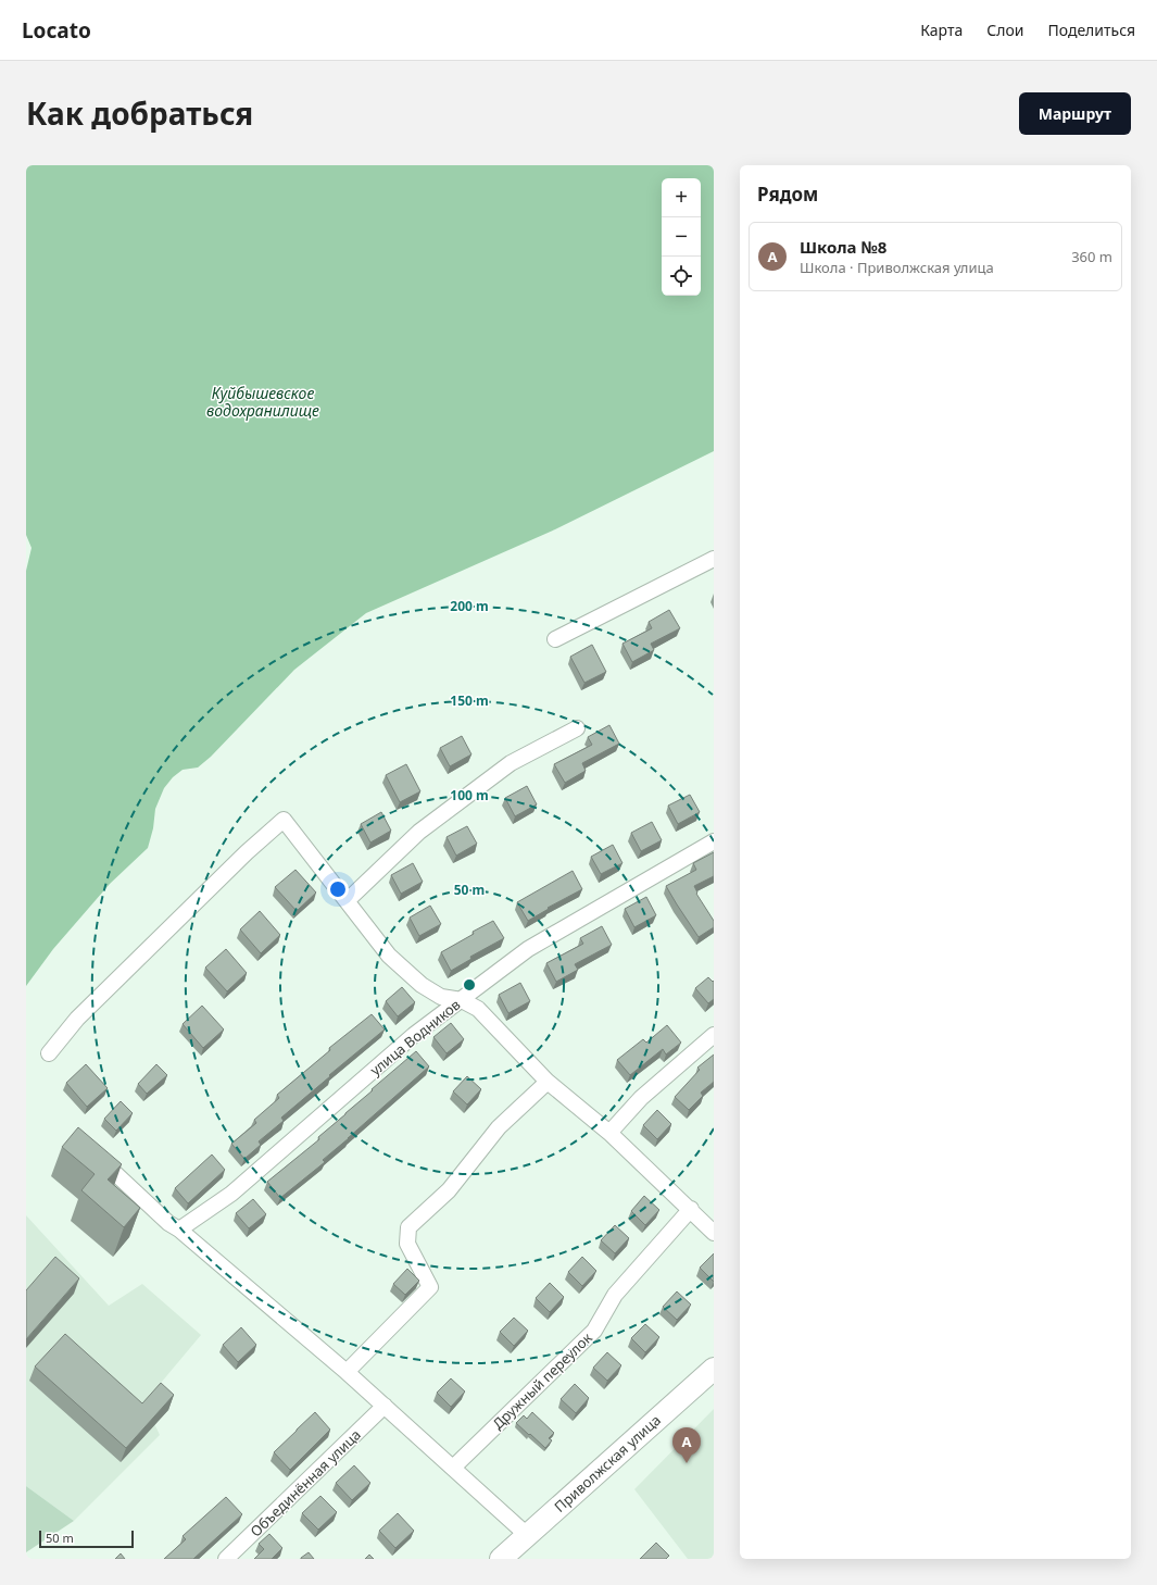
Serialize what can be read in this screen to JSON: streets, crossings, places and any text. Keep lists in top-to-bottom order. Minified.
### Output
{"streets":{"main road":["Приволжская улица"],"street":["улица Водников","Дружный переулок","Объединённая улица"]},"water":["Куйбышевское водохранилище"],"scale_bar":"50 m","page":{"header":"Locato","nav":["Карта","Слои","Поделиться"],"title":"Как добраться","buttons":"Маршрут","heading":"Рядом","map_buttons":["+","−"],"list":[{"mark":"A","name":"Школа №8","note":"Школа · Приволжская улица","value":"360 m"}],"pins":"A","scale":"50 m"},"rings":["200 m","150 m","100 m","50 m"]}
